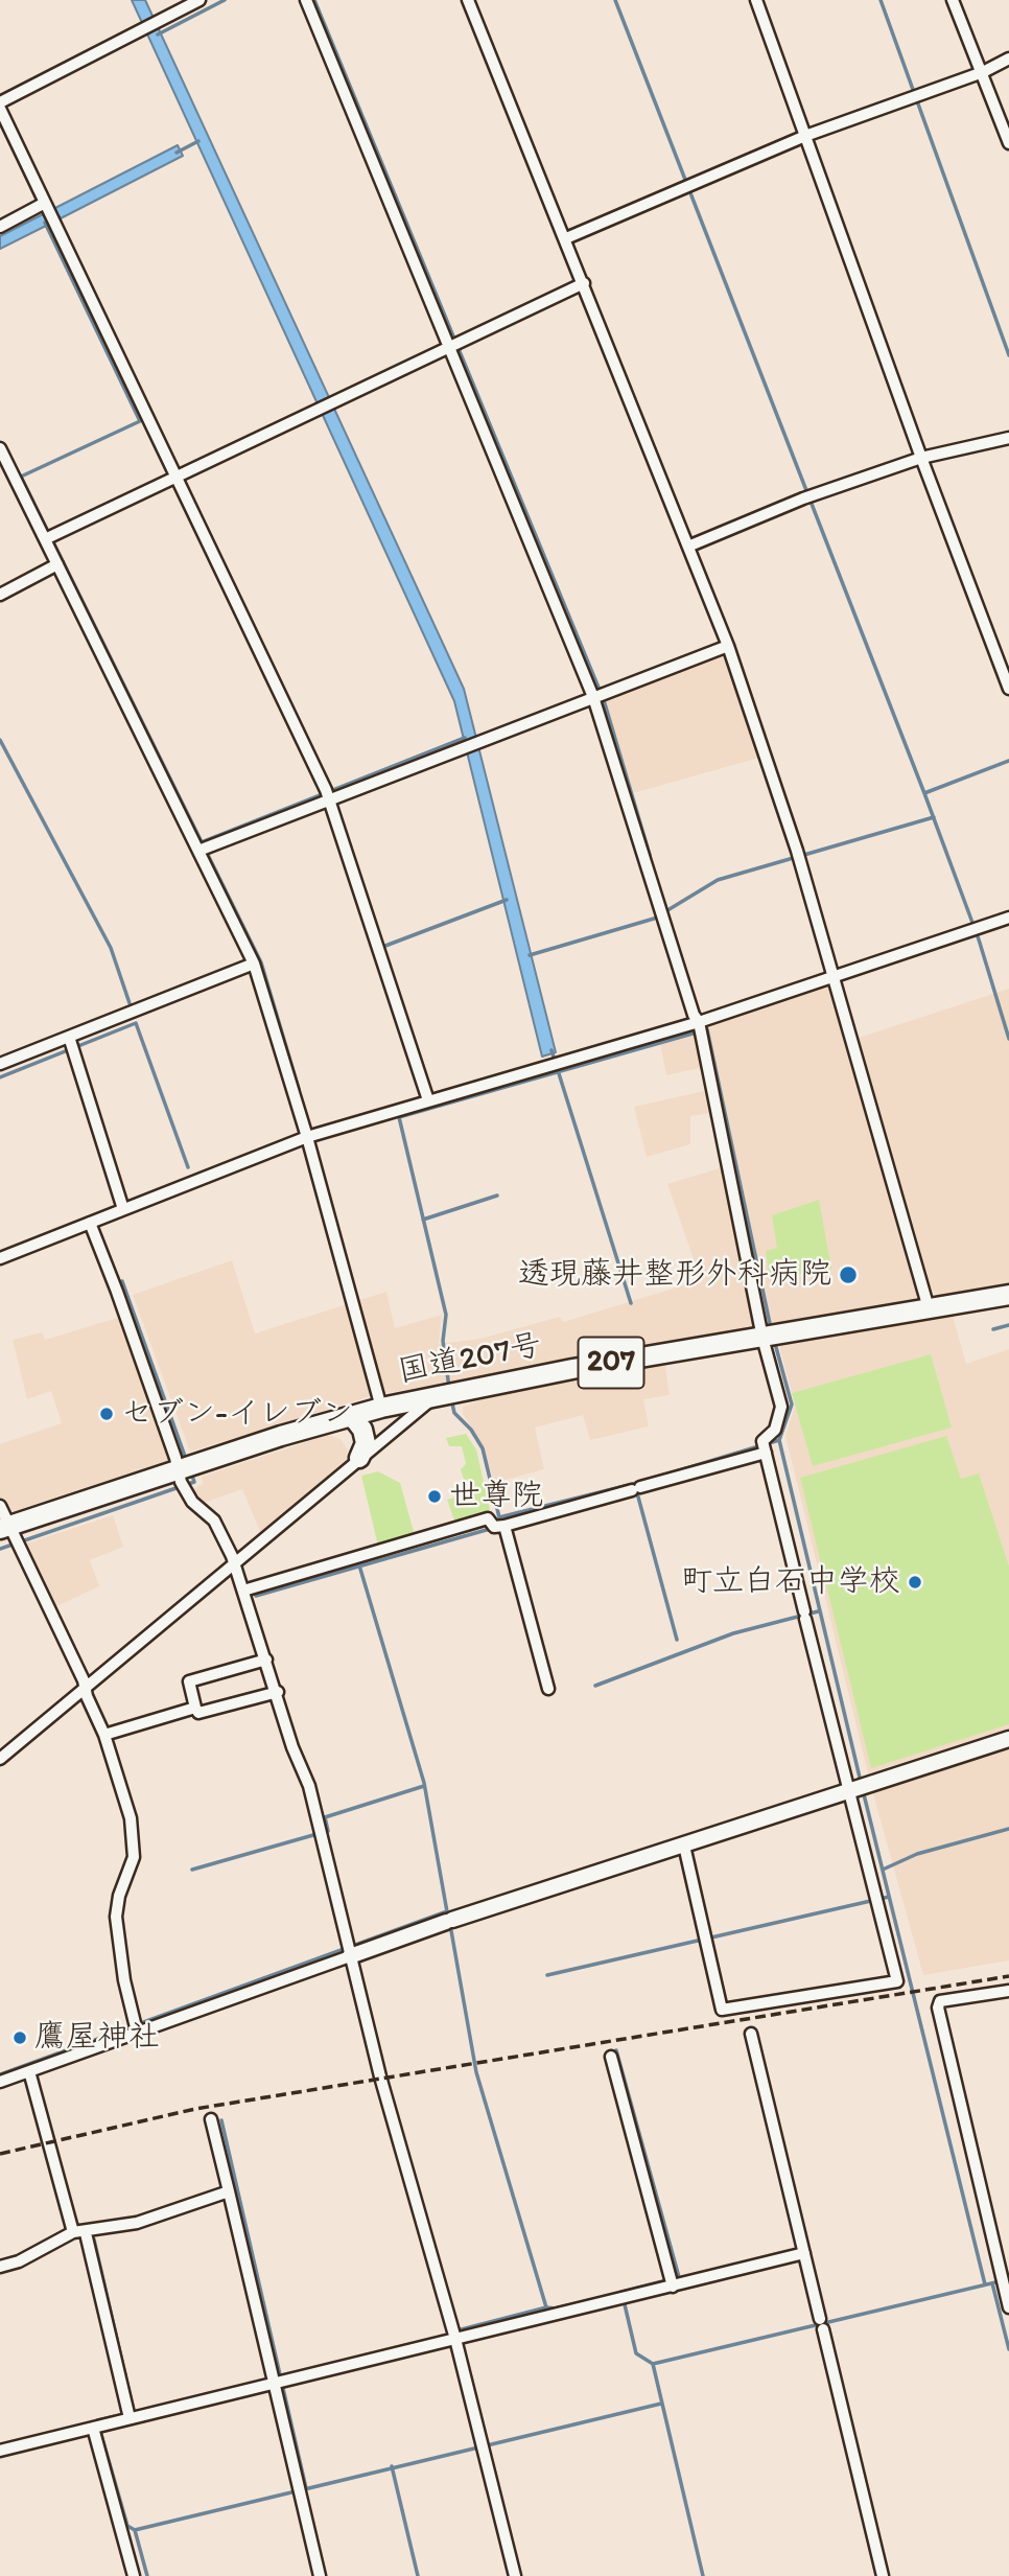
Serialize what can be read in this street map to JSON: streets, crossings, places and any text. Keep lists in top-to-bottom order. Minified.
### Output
{"streets":{"highway":["国道207号","207"]},"places":["透現藤井整形外科病院","セブン-イレブン","世尊院","町立白石中学校","鷹屋神社"]}
